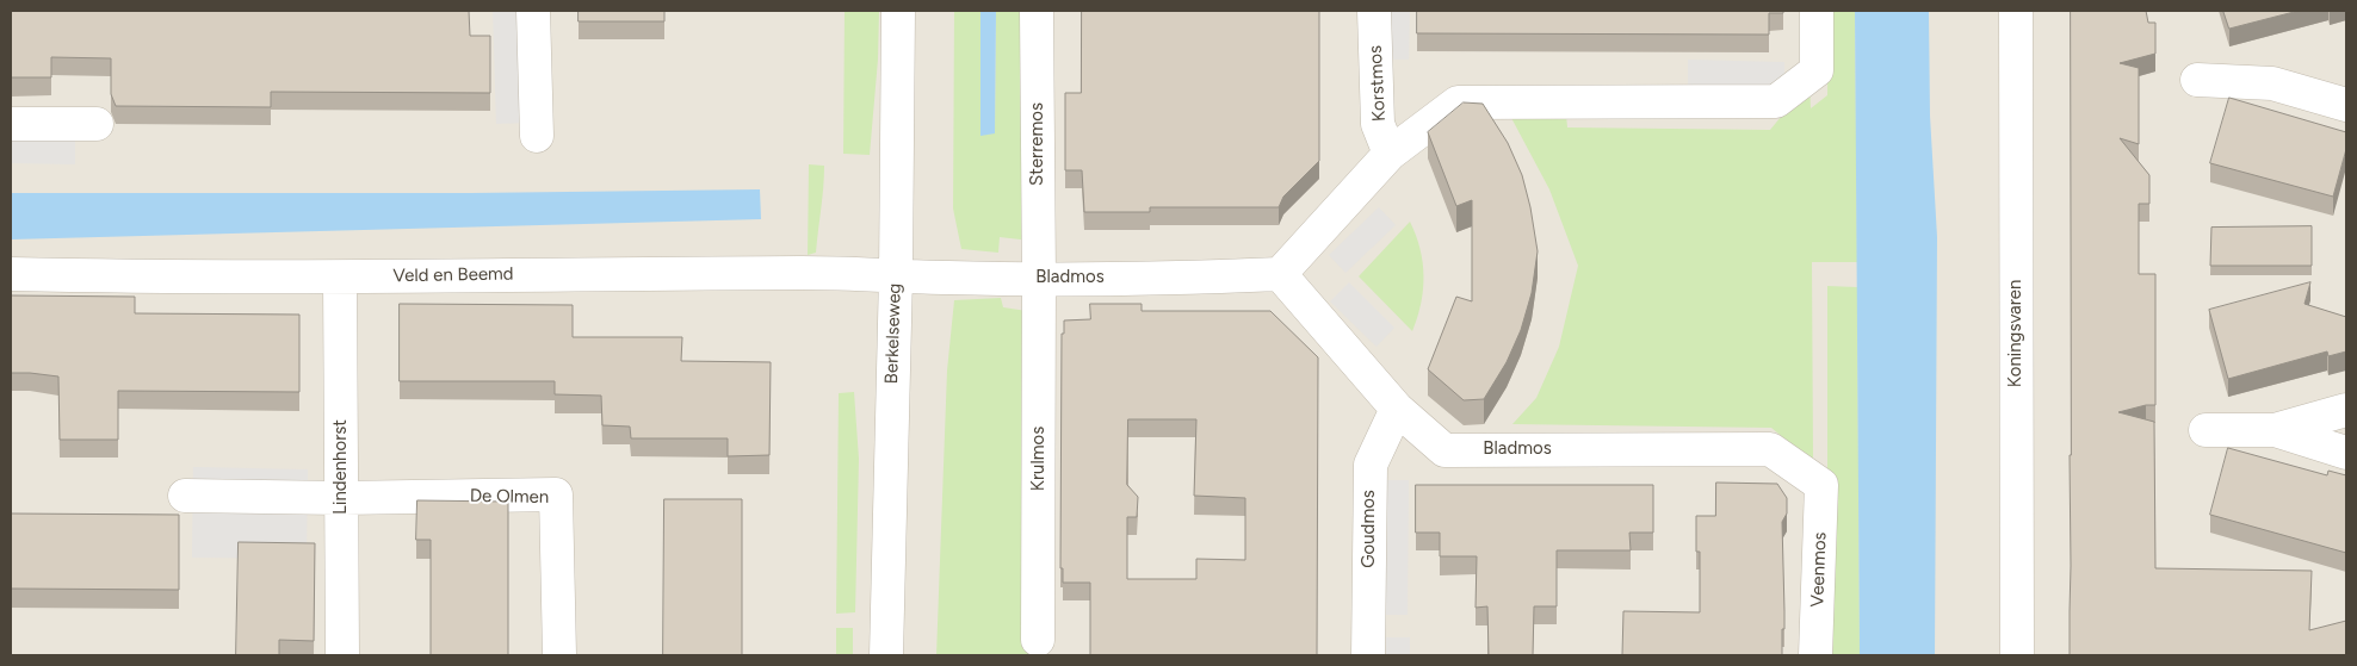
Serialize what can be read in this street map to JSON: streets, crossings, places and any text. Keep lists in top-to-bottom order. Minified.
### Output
{"streets":{"street":["Korstmos","Sterremos","Veld en Beemd","Bladmos","Berkelseweg","Koningsvaren","Krulmos","Lindenhorst","De Olmen","Goudmos","Veenmos"]},"crossings":[["Sterremos","Bladmos"],["Sterremos","Krulmos"],["Veld en Beemd","Bladmos"],["Veld en Beemd","Berkelseweg"],["Veld en Beemd","Lindenhorst"],["Bladmos","Berkelseweg"],["Bladmos","Krulmos"],["Bladmos","Goudmos"],["Bladmos","Veenmos"],["Lindenhorst","De Olmen"]]}
